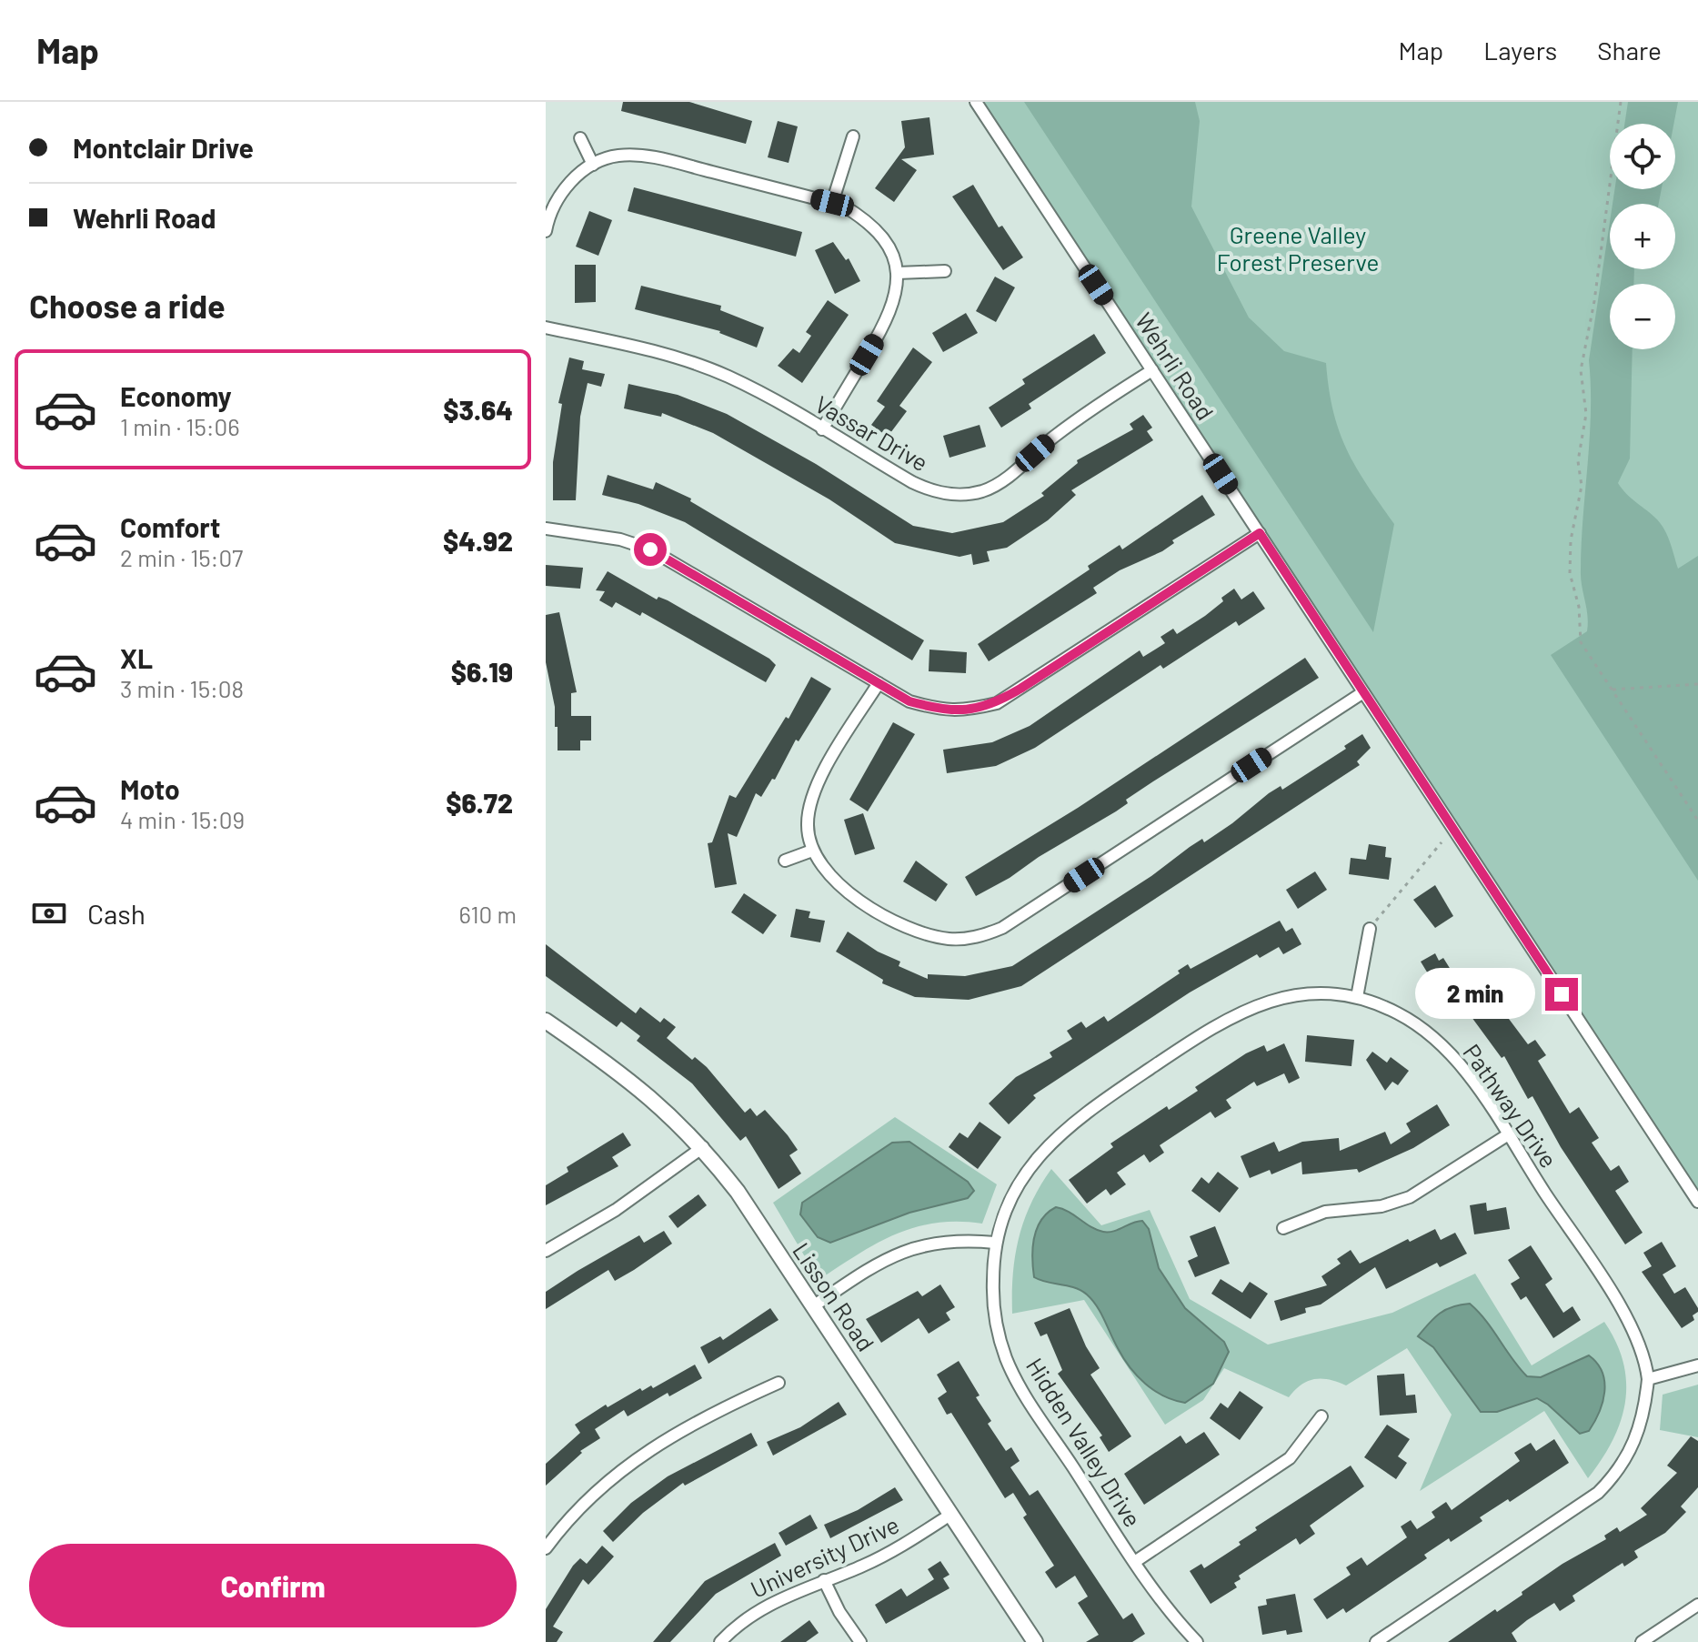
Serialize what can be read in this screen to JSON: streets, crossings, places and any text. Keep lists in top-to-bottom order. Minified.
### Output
{"streets":{"street":["Wehrli Road","Vassar Drive","Pathway Drive","Lisson Road","Hidden Valley Drive","University Drive"]},"crossings":[["Wehrli Road","Vassar Drive"],["Pathway Drive","Hidden Valley Drive"],["Lisson Road","University Drive"]],"parks":["Greene Valley Forest Preserve"],"page":{"header":"Map","nav":["Map","Layers","Share"],"banner":["Montclair Drive","Wehrli Road"],"map_buttons":["+","−"],"heading":"Choose a ride","list":[{"name":"Economy","note":"1 min · 15:06","value":"$3.64"},{"name":"Comfort","note":"2 min · 15:07","value":"$4.92"},{"name":"XL","note":"3 min · 15:08","value":"$6.19"},{"name":"Moto","note":"4 min · 15:09","value":"$6.72"}],"pay":["Cash","610 m"],"bubble":"2 min","buttons":"Confirm"}}
